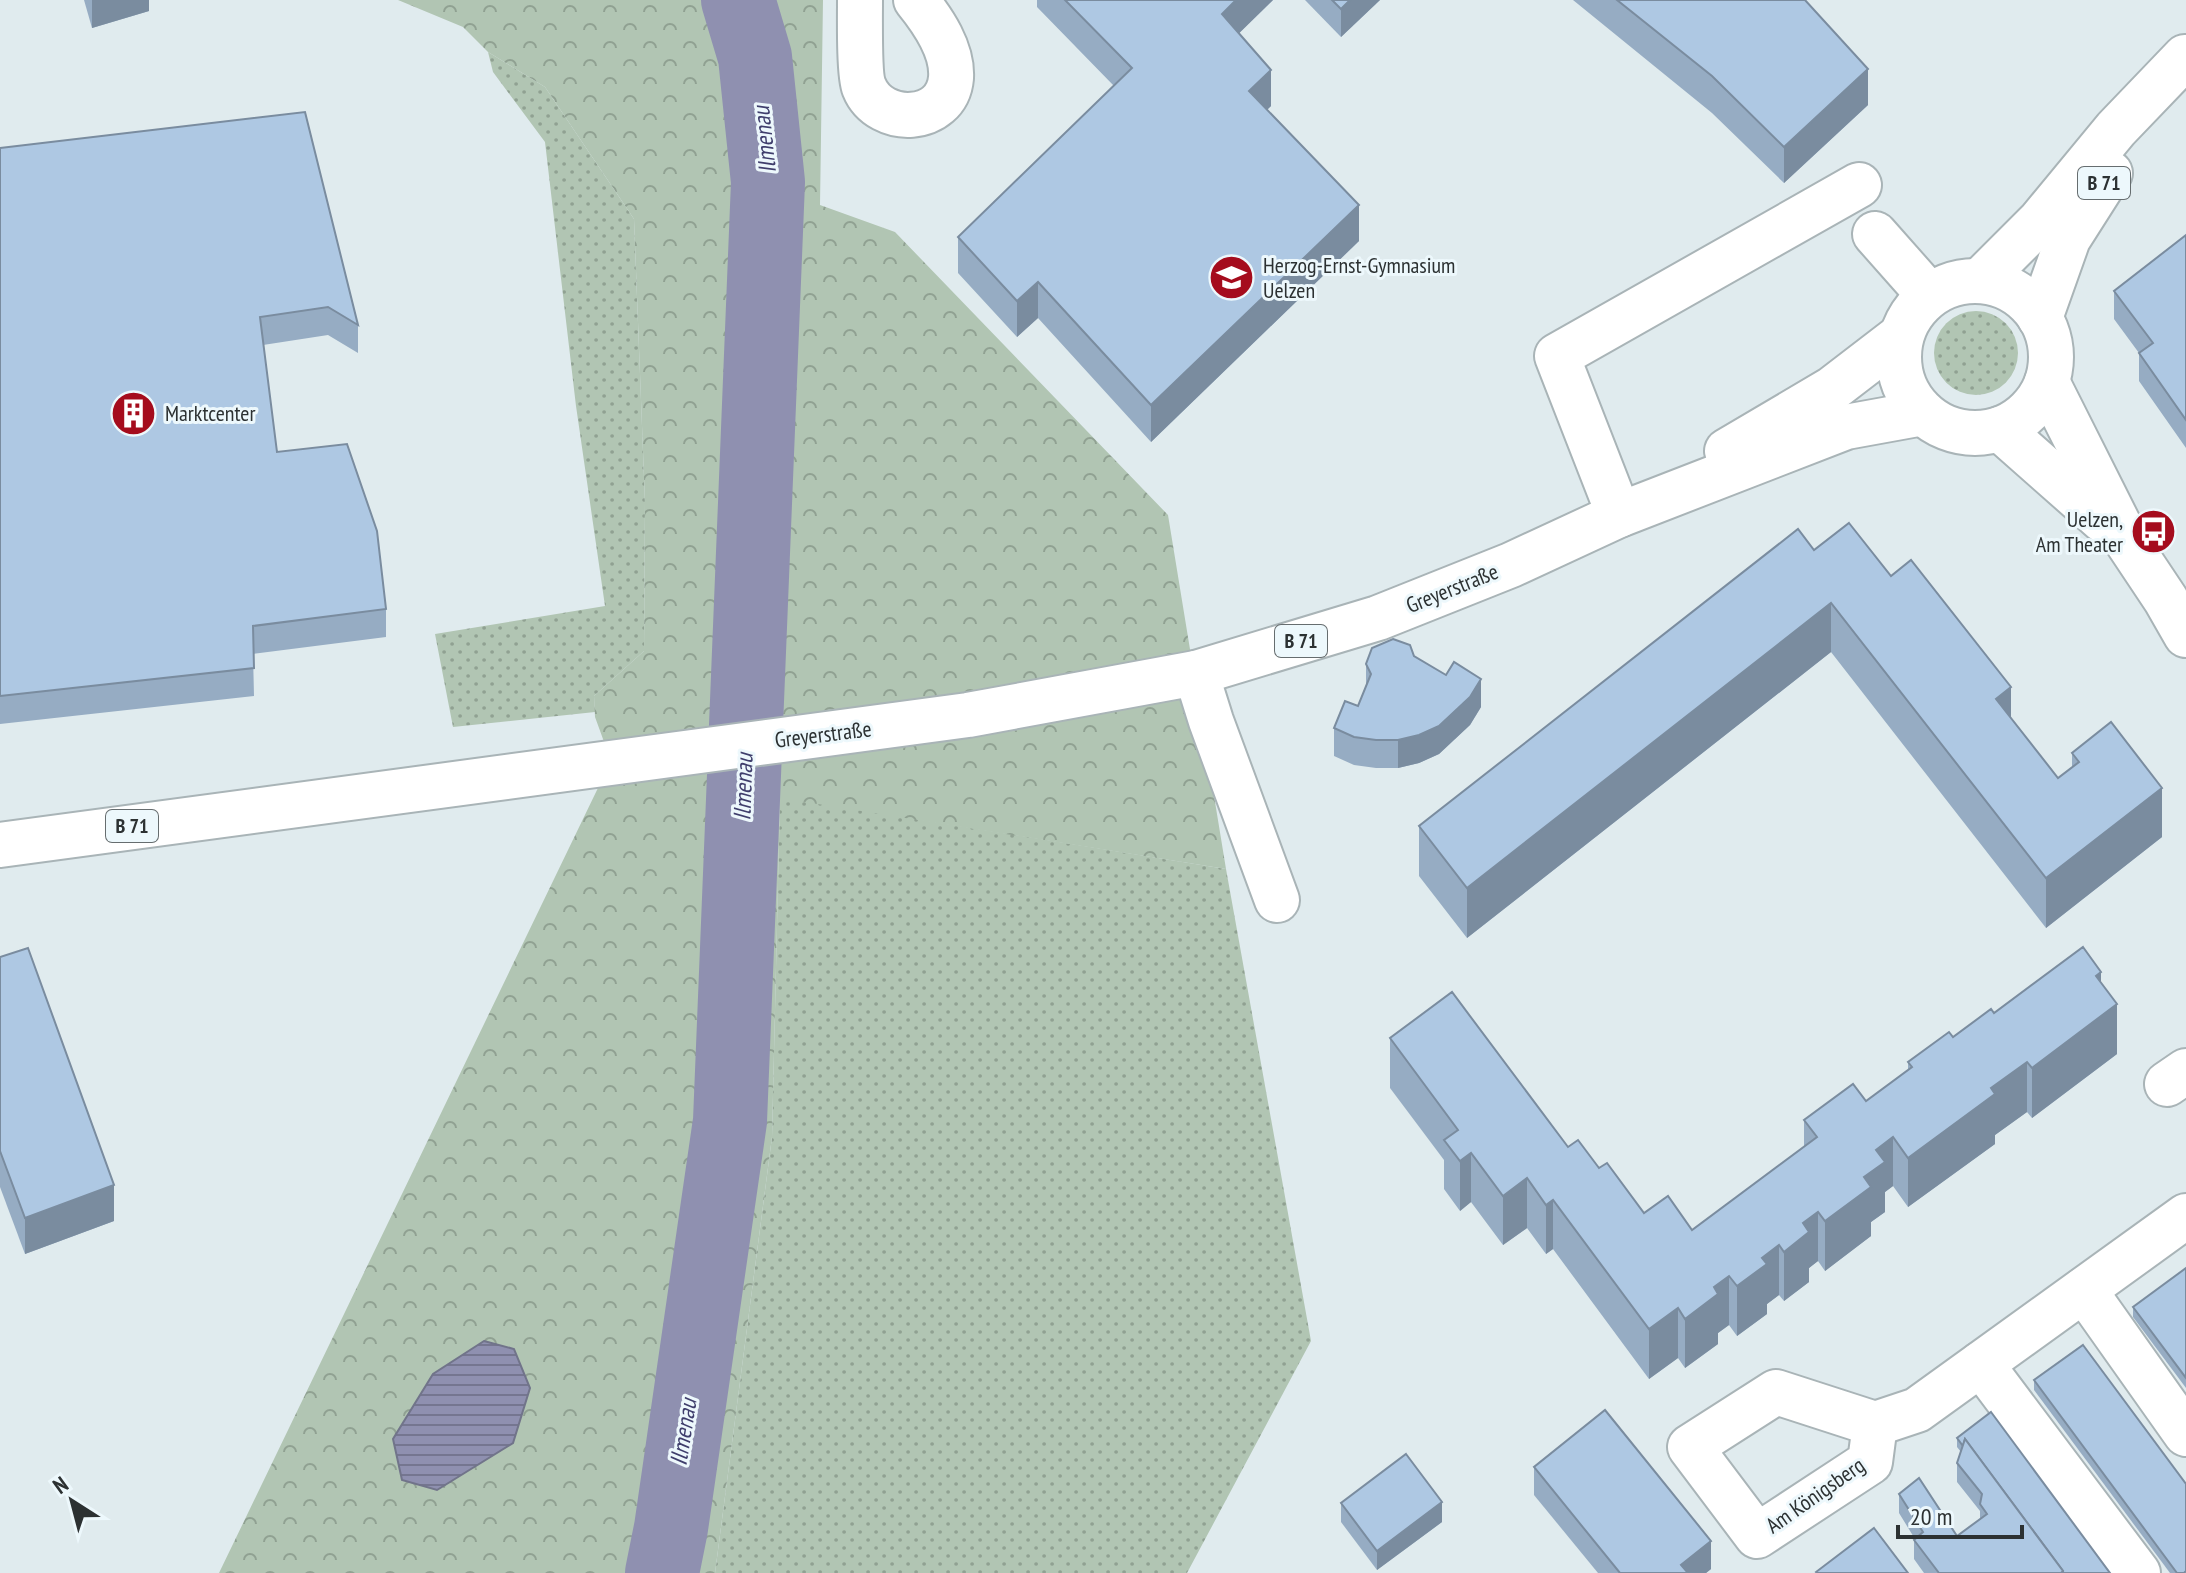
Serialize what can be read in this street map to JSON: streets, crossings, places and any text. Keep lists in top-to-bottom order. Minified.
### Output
{"streets":{"main road":["B 71","Greyerstraße"]},"crossings":[["B 71","Greyerstraße"]],"water":["Ilmenau"],"places":{"school or university":["Herzog-Ernst-Gymnasium Uelzen"],"building":["Marktcenter"],"bus stop":["Uelzen, Am Theater"]},"scale_bar":"20 m","north":"top left"}
